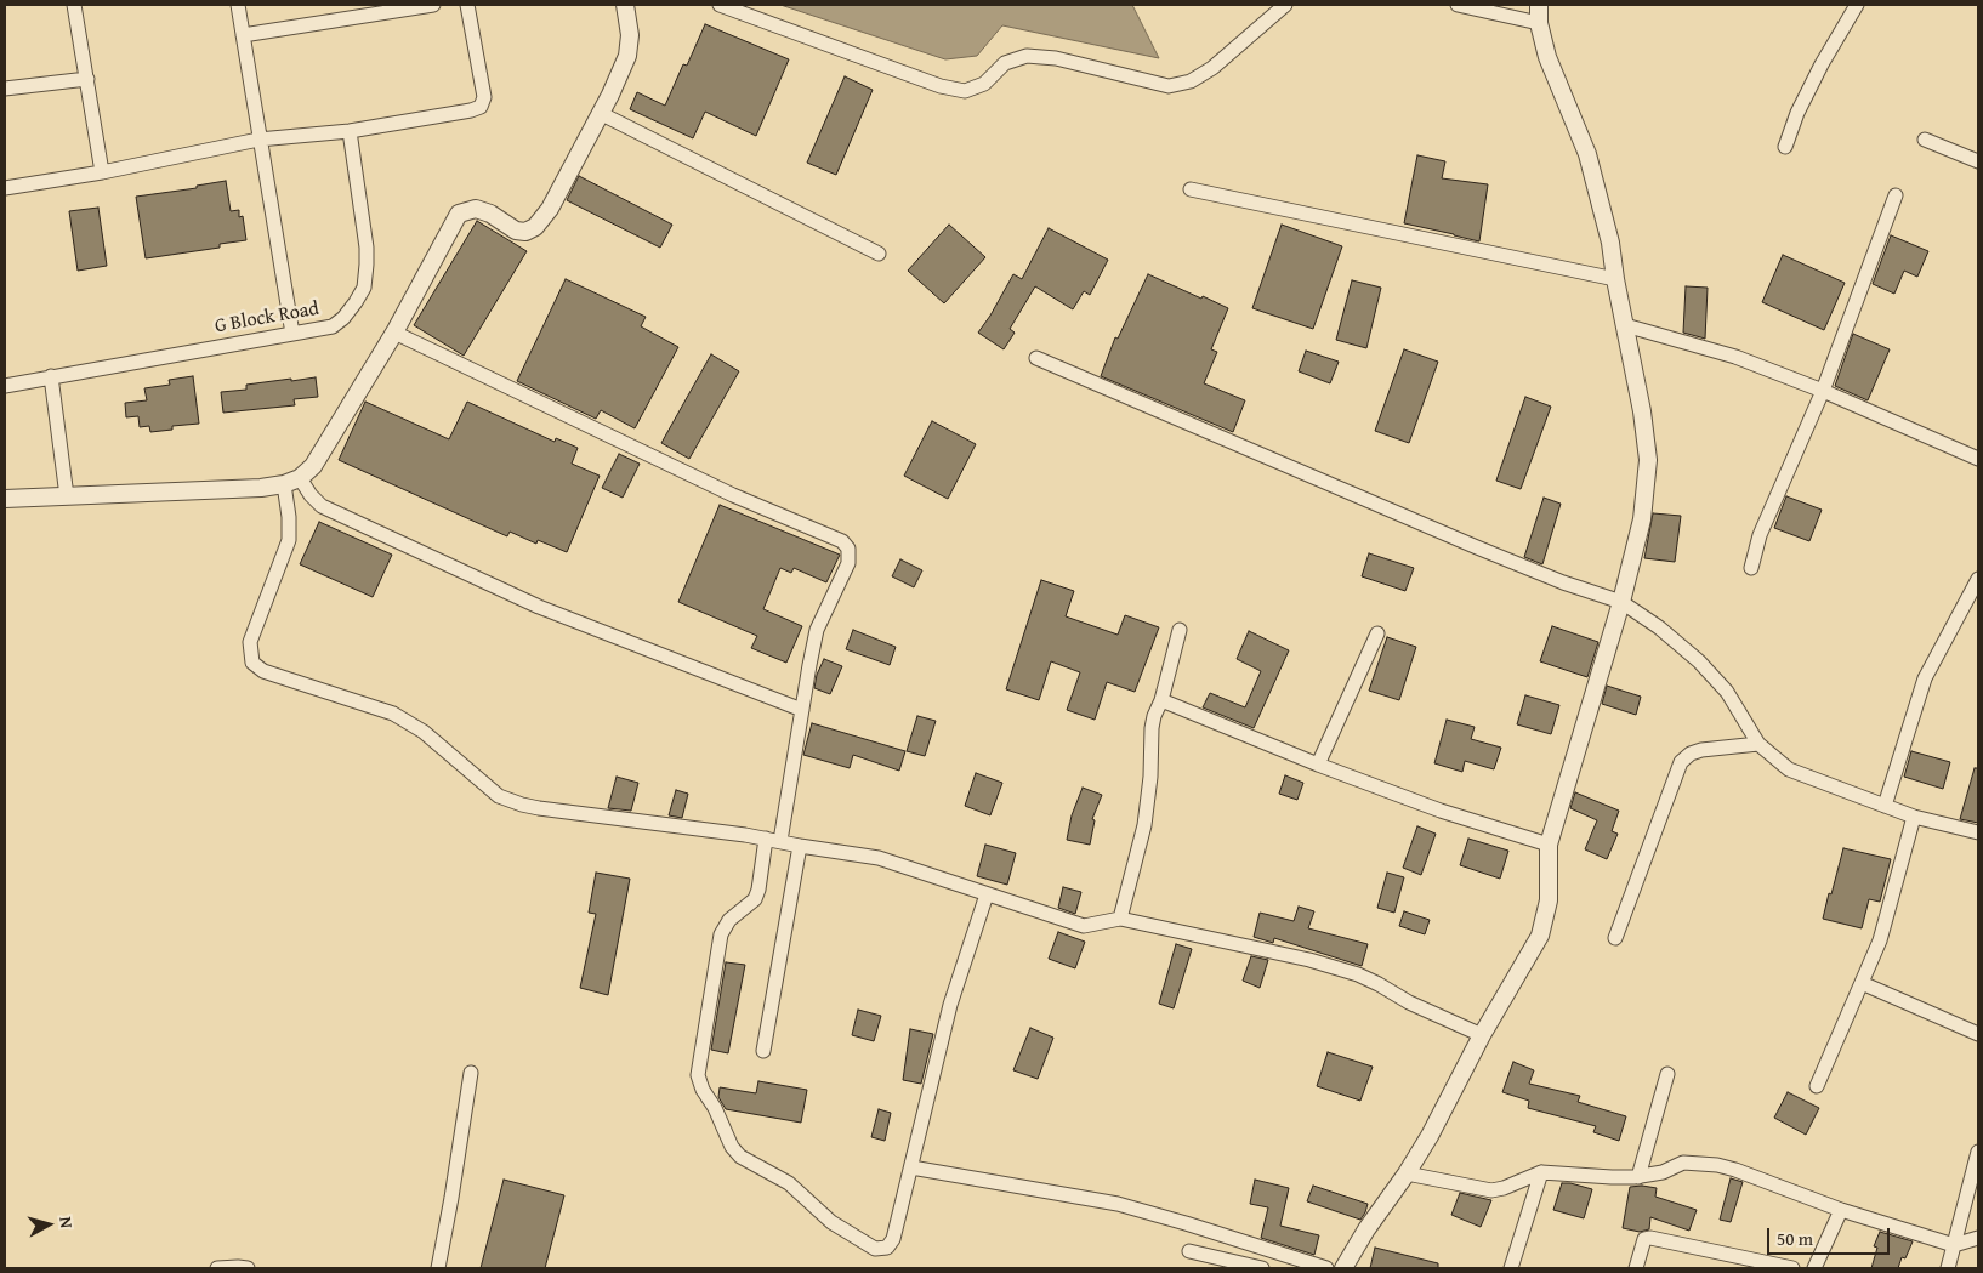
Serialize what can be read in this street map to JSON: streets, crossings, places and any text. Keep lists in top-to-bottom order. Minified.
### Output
{"streets":{"street":["G Block Road"]},"scale_bar":"50 m","north":"right"}
